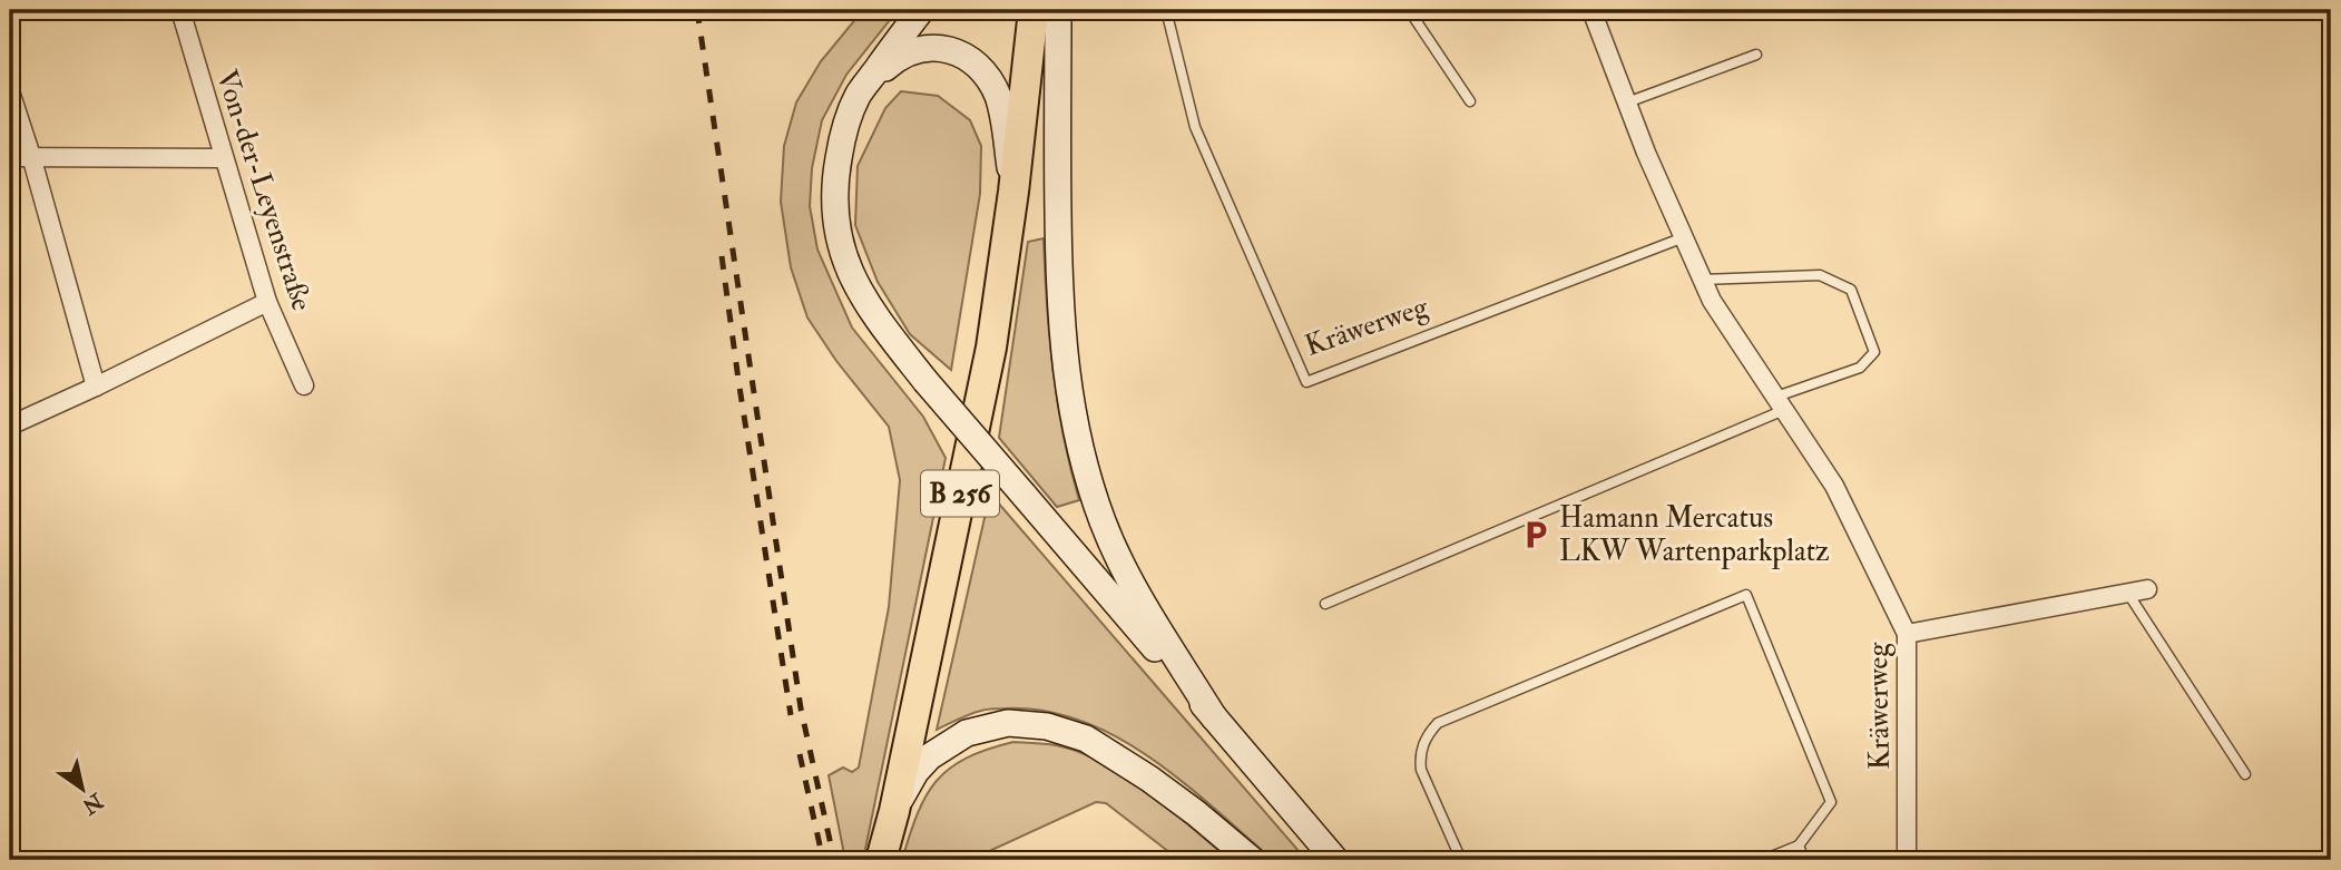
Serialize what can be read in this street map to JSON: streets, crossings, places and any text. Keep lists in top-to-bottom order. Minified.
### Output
{"streets":{"main road":["B 256"],"street":["Von-der-Leyenstraße","Kräwerweg"]},"places":{"parking":["Hamann Mercatus LKW Wartenparkplatz"]},"north":"bottom right"}
